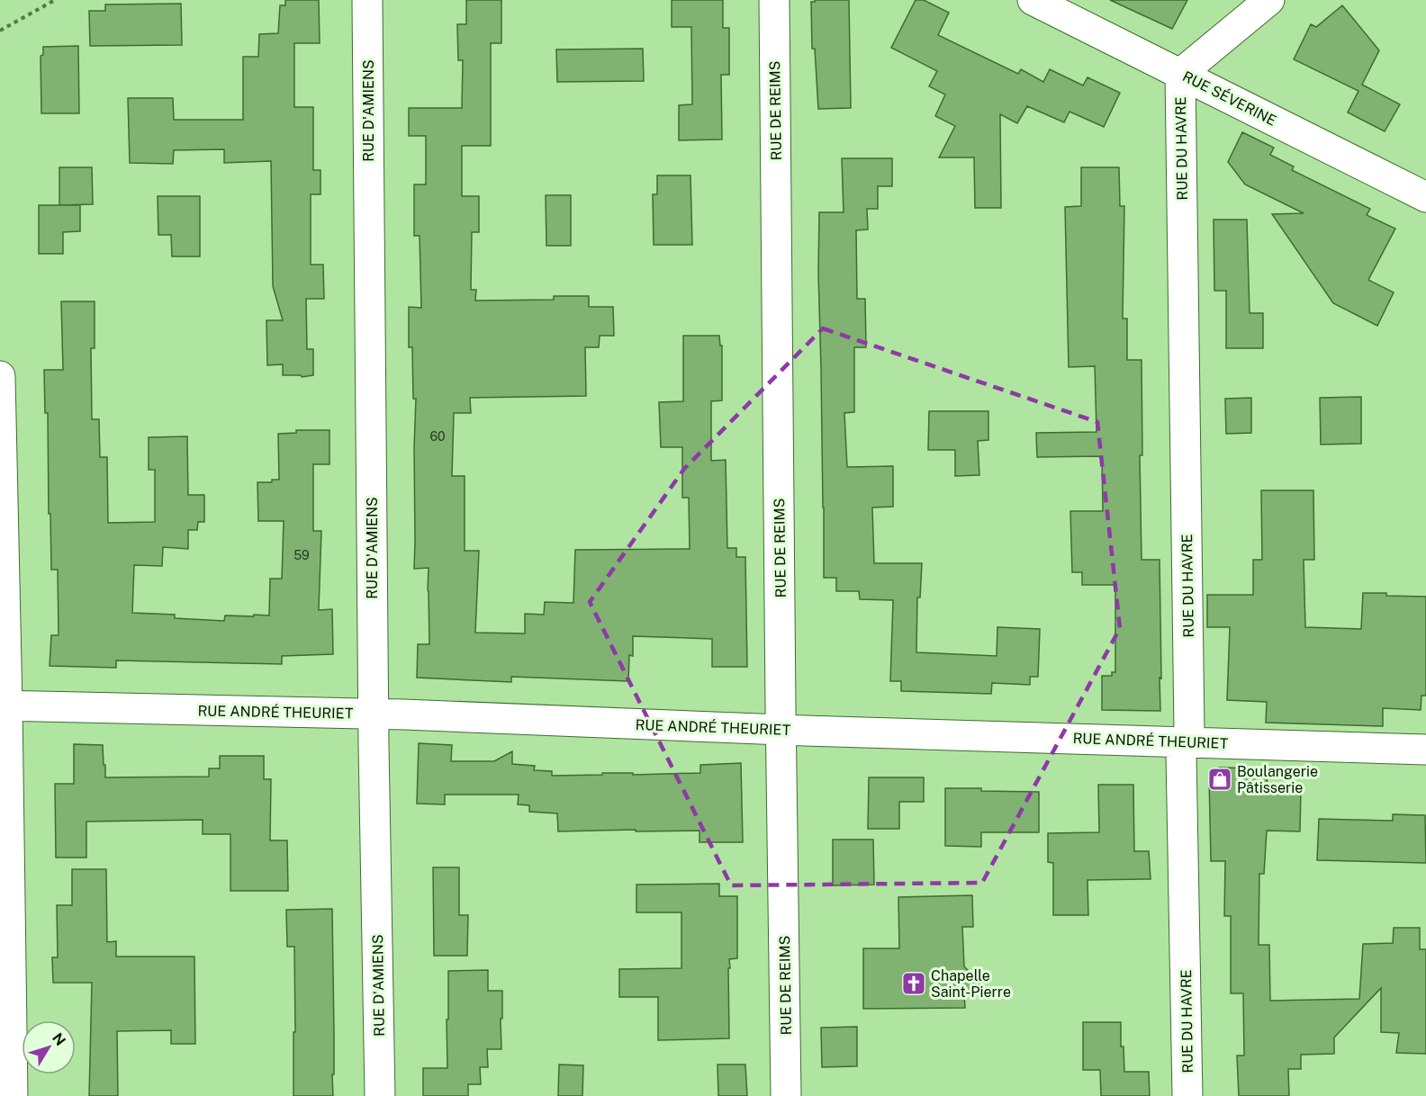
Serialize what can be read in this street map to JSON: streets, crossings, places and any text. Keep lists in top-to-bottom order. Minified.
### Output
{"streets":{"street":["RUE SÉVERINE","RUE D'AMIENS","RUE DE REIMS","RUE DU HAVRE","RUE ANDRÉ THEURIET"]},"crossings":[["RUE SÉVERINE","RUE DU HAVRE"],["RUE D'AMIENS","RUE ANDRÉ THEURIET"],["RUE DE REIMS","RUE ANDRÉ THEURIET"],["RUE DU HAVRE","RUE ANDRÉ THEURIET"]],"places":{"shop":["Boulangerie Pâtisserie"],"church":["Chapelle Saint-Pierre"]},"house_numbers":["60","59"],"north":"top right"}
